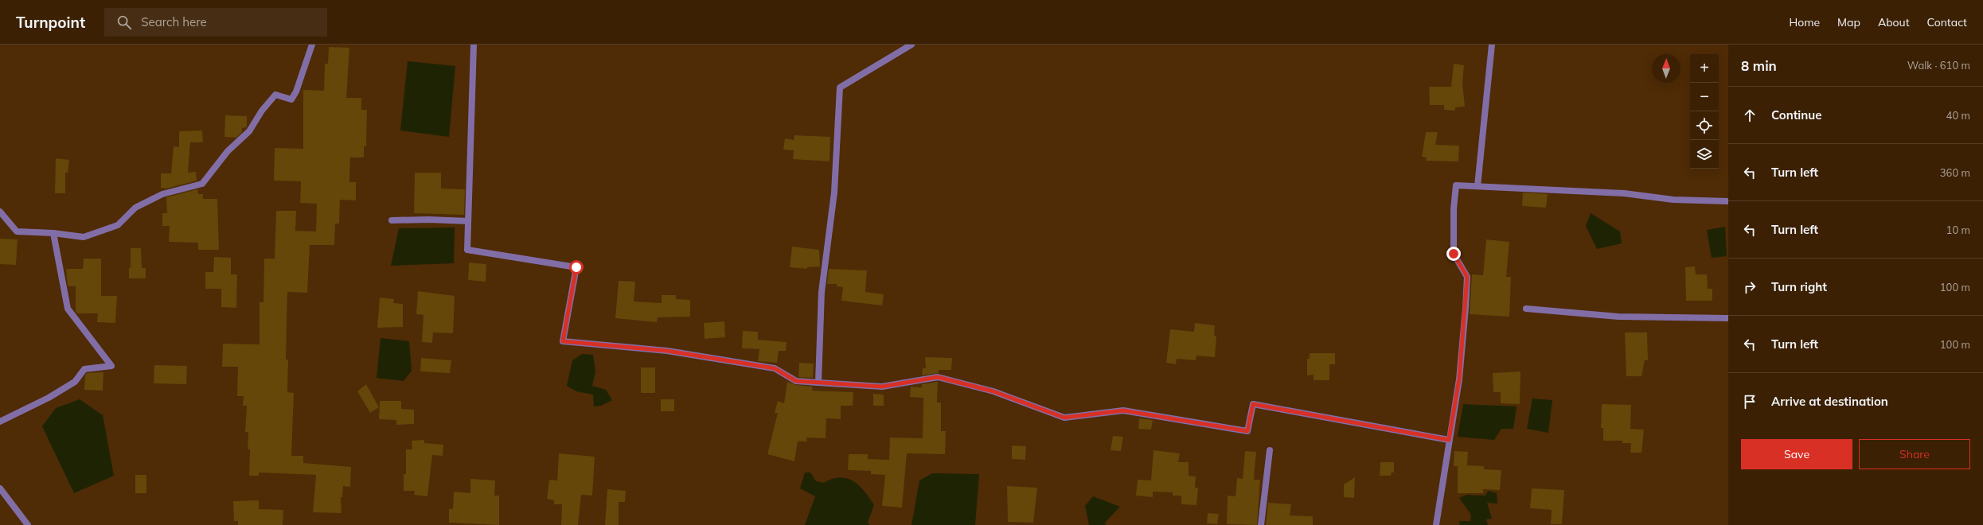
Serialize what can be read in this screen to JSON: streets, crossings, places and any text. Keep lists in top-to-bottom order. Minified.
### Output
{"north":"top","page":{"header":"Turnpoint","search":"Search here","nav":["Home","Map","About","Contact"],"heading":["8 min","Walk · 610 m"],"map_buttons":["+","−"],"list":[["Continue","40 m"],["Turn left","360 m"],["Turn left","10 m"],["Turn right","100 m"],["Turn left","100 m"],"Arrive at destination"],"buttons":["Save","Share"]}}
